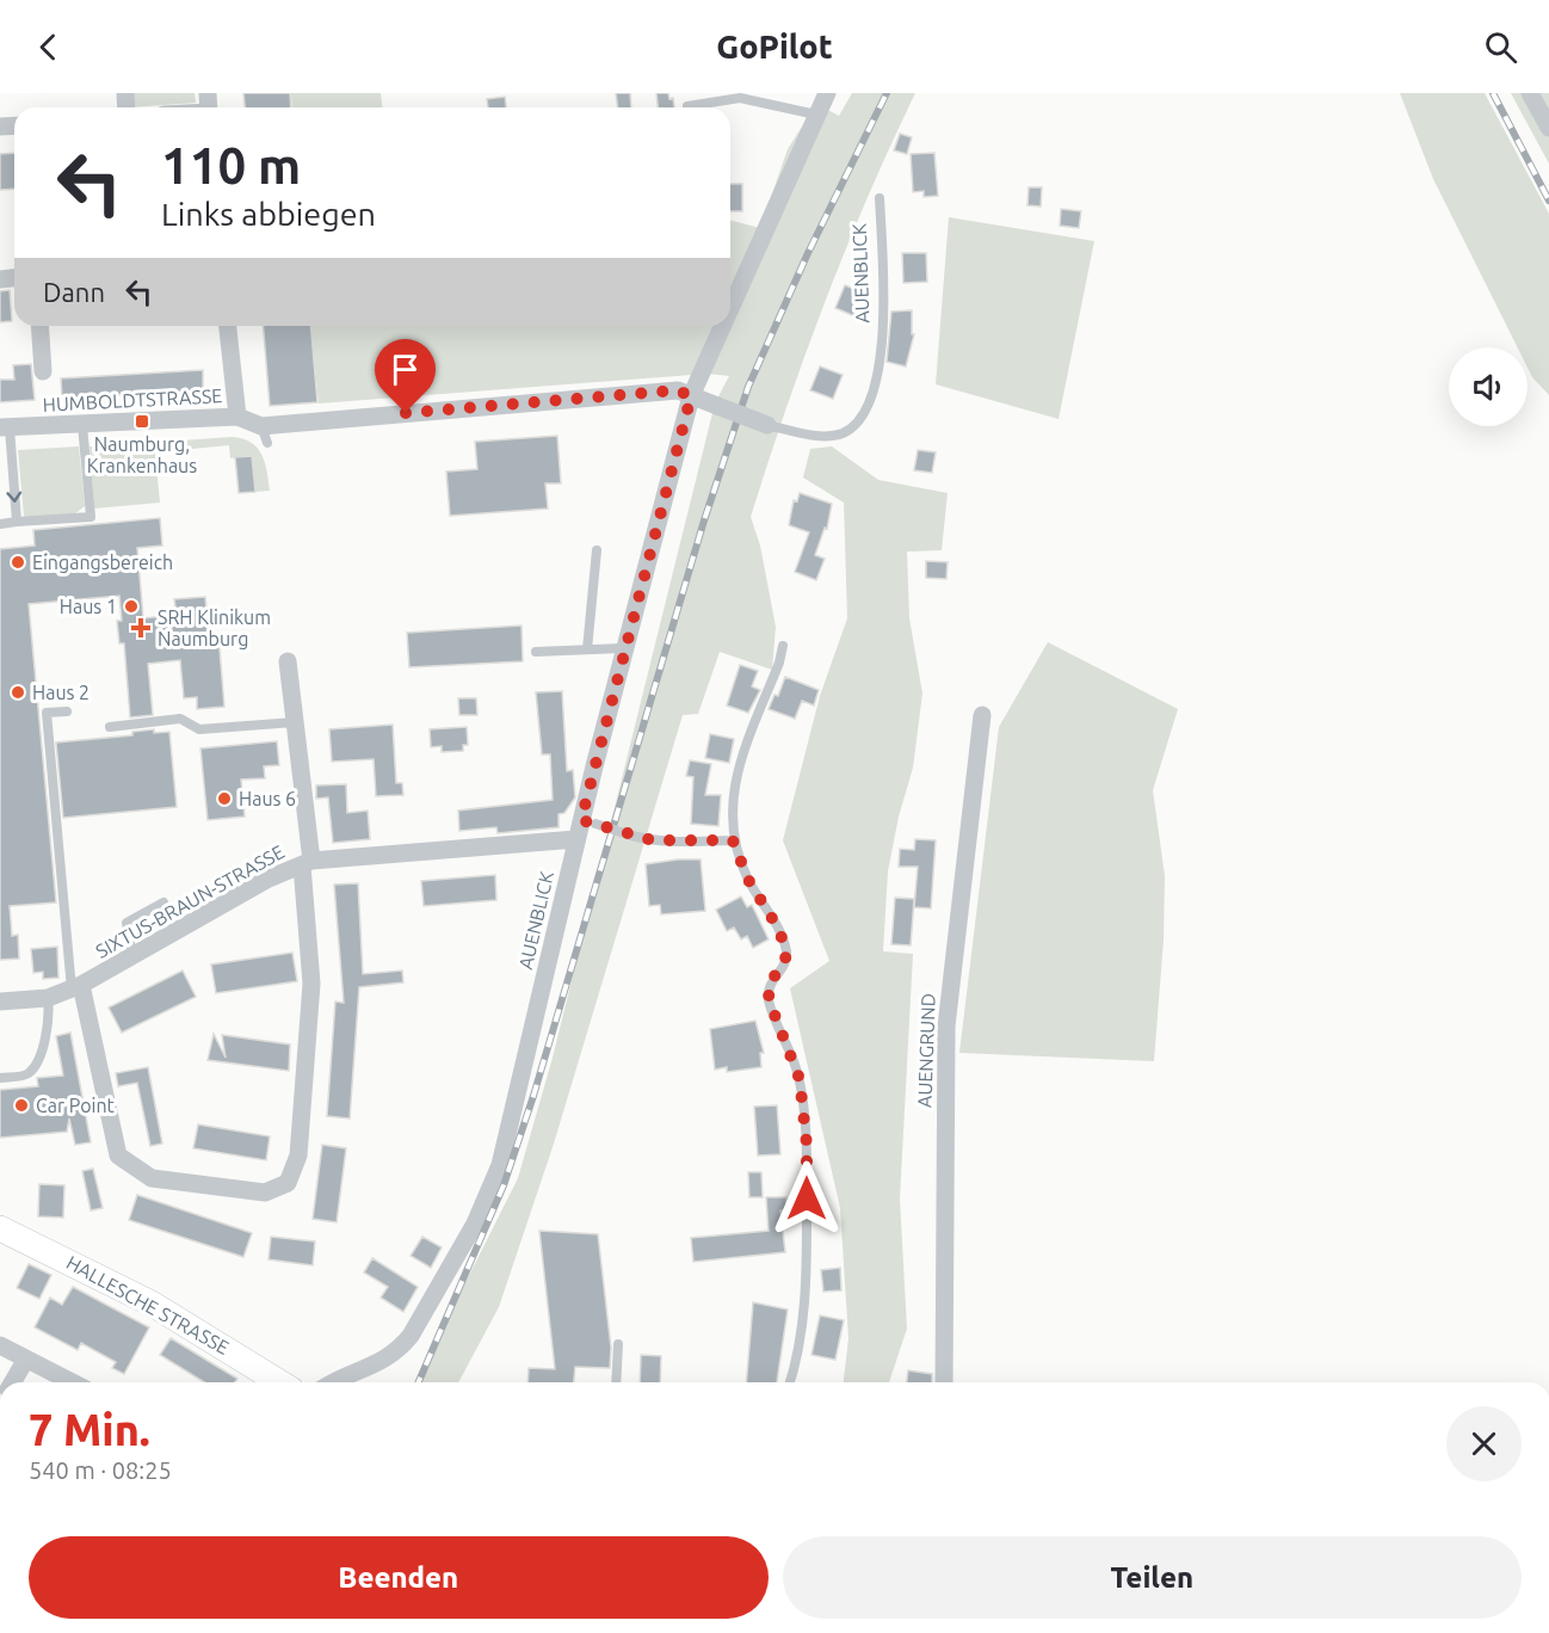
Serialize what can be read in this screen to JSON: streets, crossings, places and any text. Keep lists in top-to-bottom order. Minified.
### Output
{"streets":{"main road":["HALLESCHE STRASSE"],"street":["AUENBLICK","HUMBOLDTSTRASSE","SIXTUS-BRAUN-STRASSE","AUENGRUND"]},"crossings":[["AUENBLICK","HUMBOLDTSTRASSE"],["AUENBLICK","SIXTUS-BRAUN-STRASSE"]],"places":{"transit":["Naumburg, Krankenhaus"],"other":["Eingangsbereich","Haus 1","Haus 2","Haus 6","Car Point"],"health":["SRH Klinikum Naumburg"]},"page":{"header":"GoPilot","turn":["110 m","Links abbiegen"],"then":"Dann","heading":["7 Min.","540 m · 08:25"],"buttons":["Beenden","Teilen"]}}
